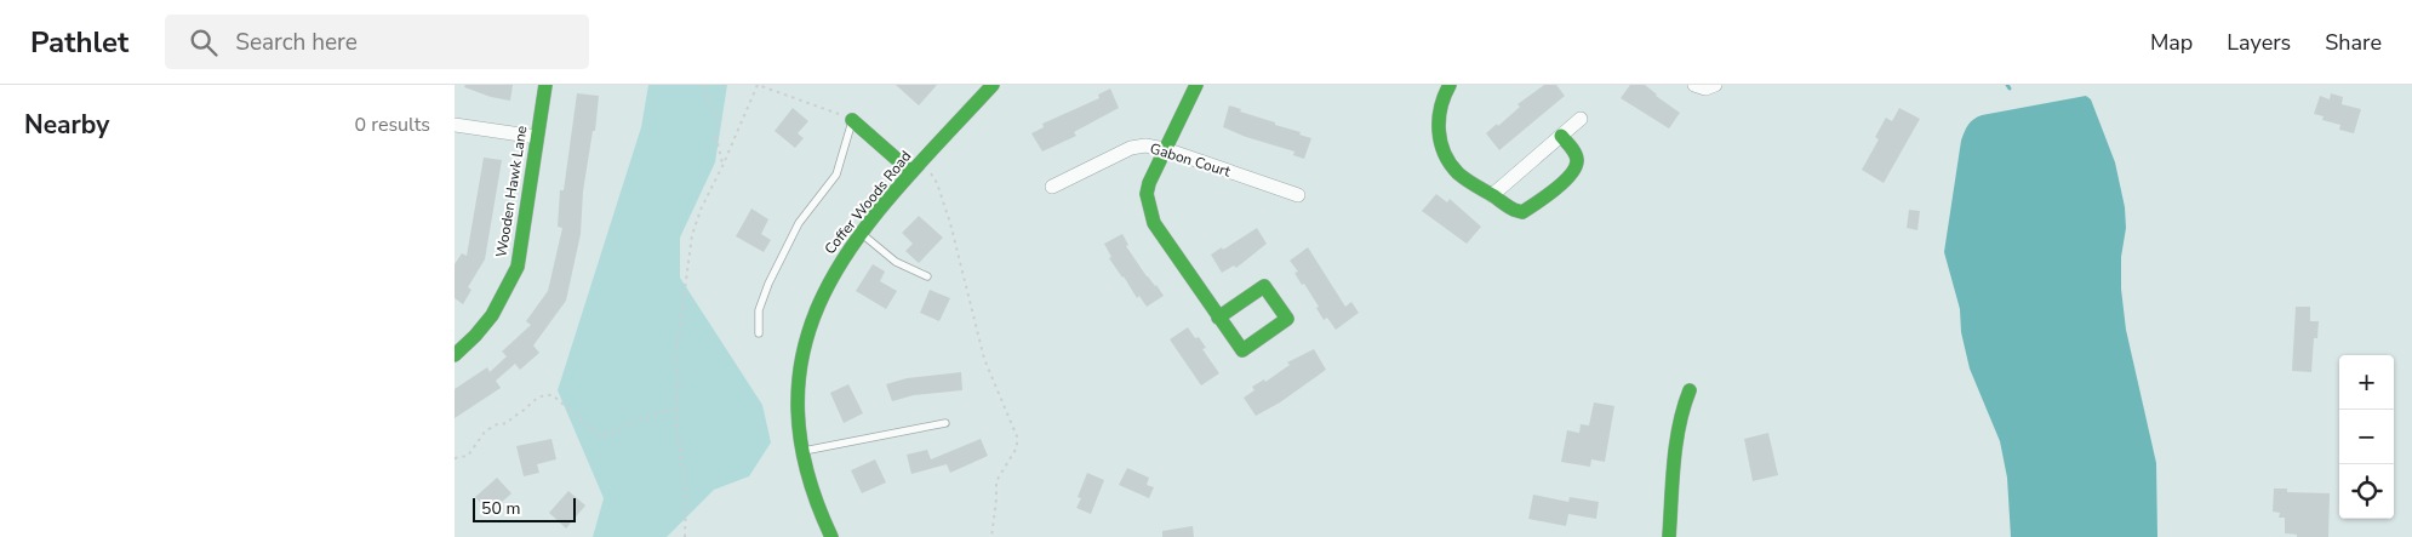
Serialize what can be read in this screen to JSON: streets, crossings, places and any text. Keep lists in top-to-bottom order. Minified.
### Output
{"streets":{"street":["Gabon Court","Wooden Hawk Lane","Coffer Woods Road"]},"scale_bar":"50 m","page":{"header":"Pathlet","search":"Search here","nav":["Map","Layers","Share"],"heading":["Nearby","0 results"],"map_buttons":["+","−"],"scale":"50 m"}}
